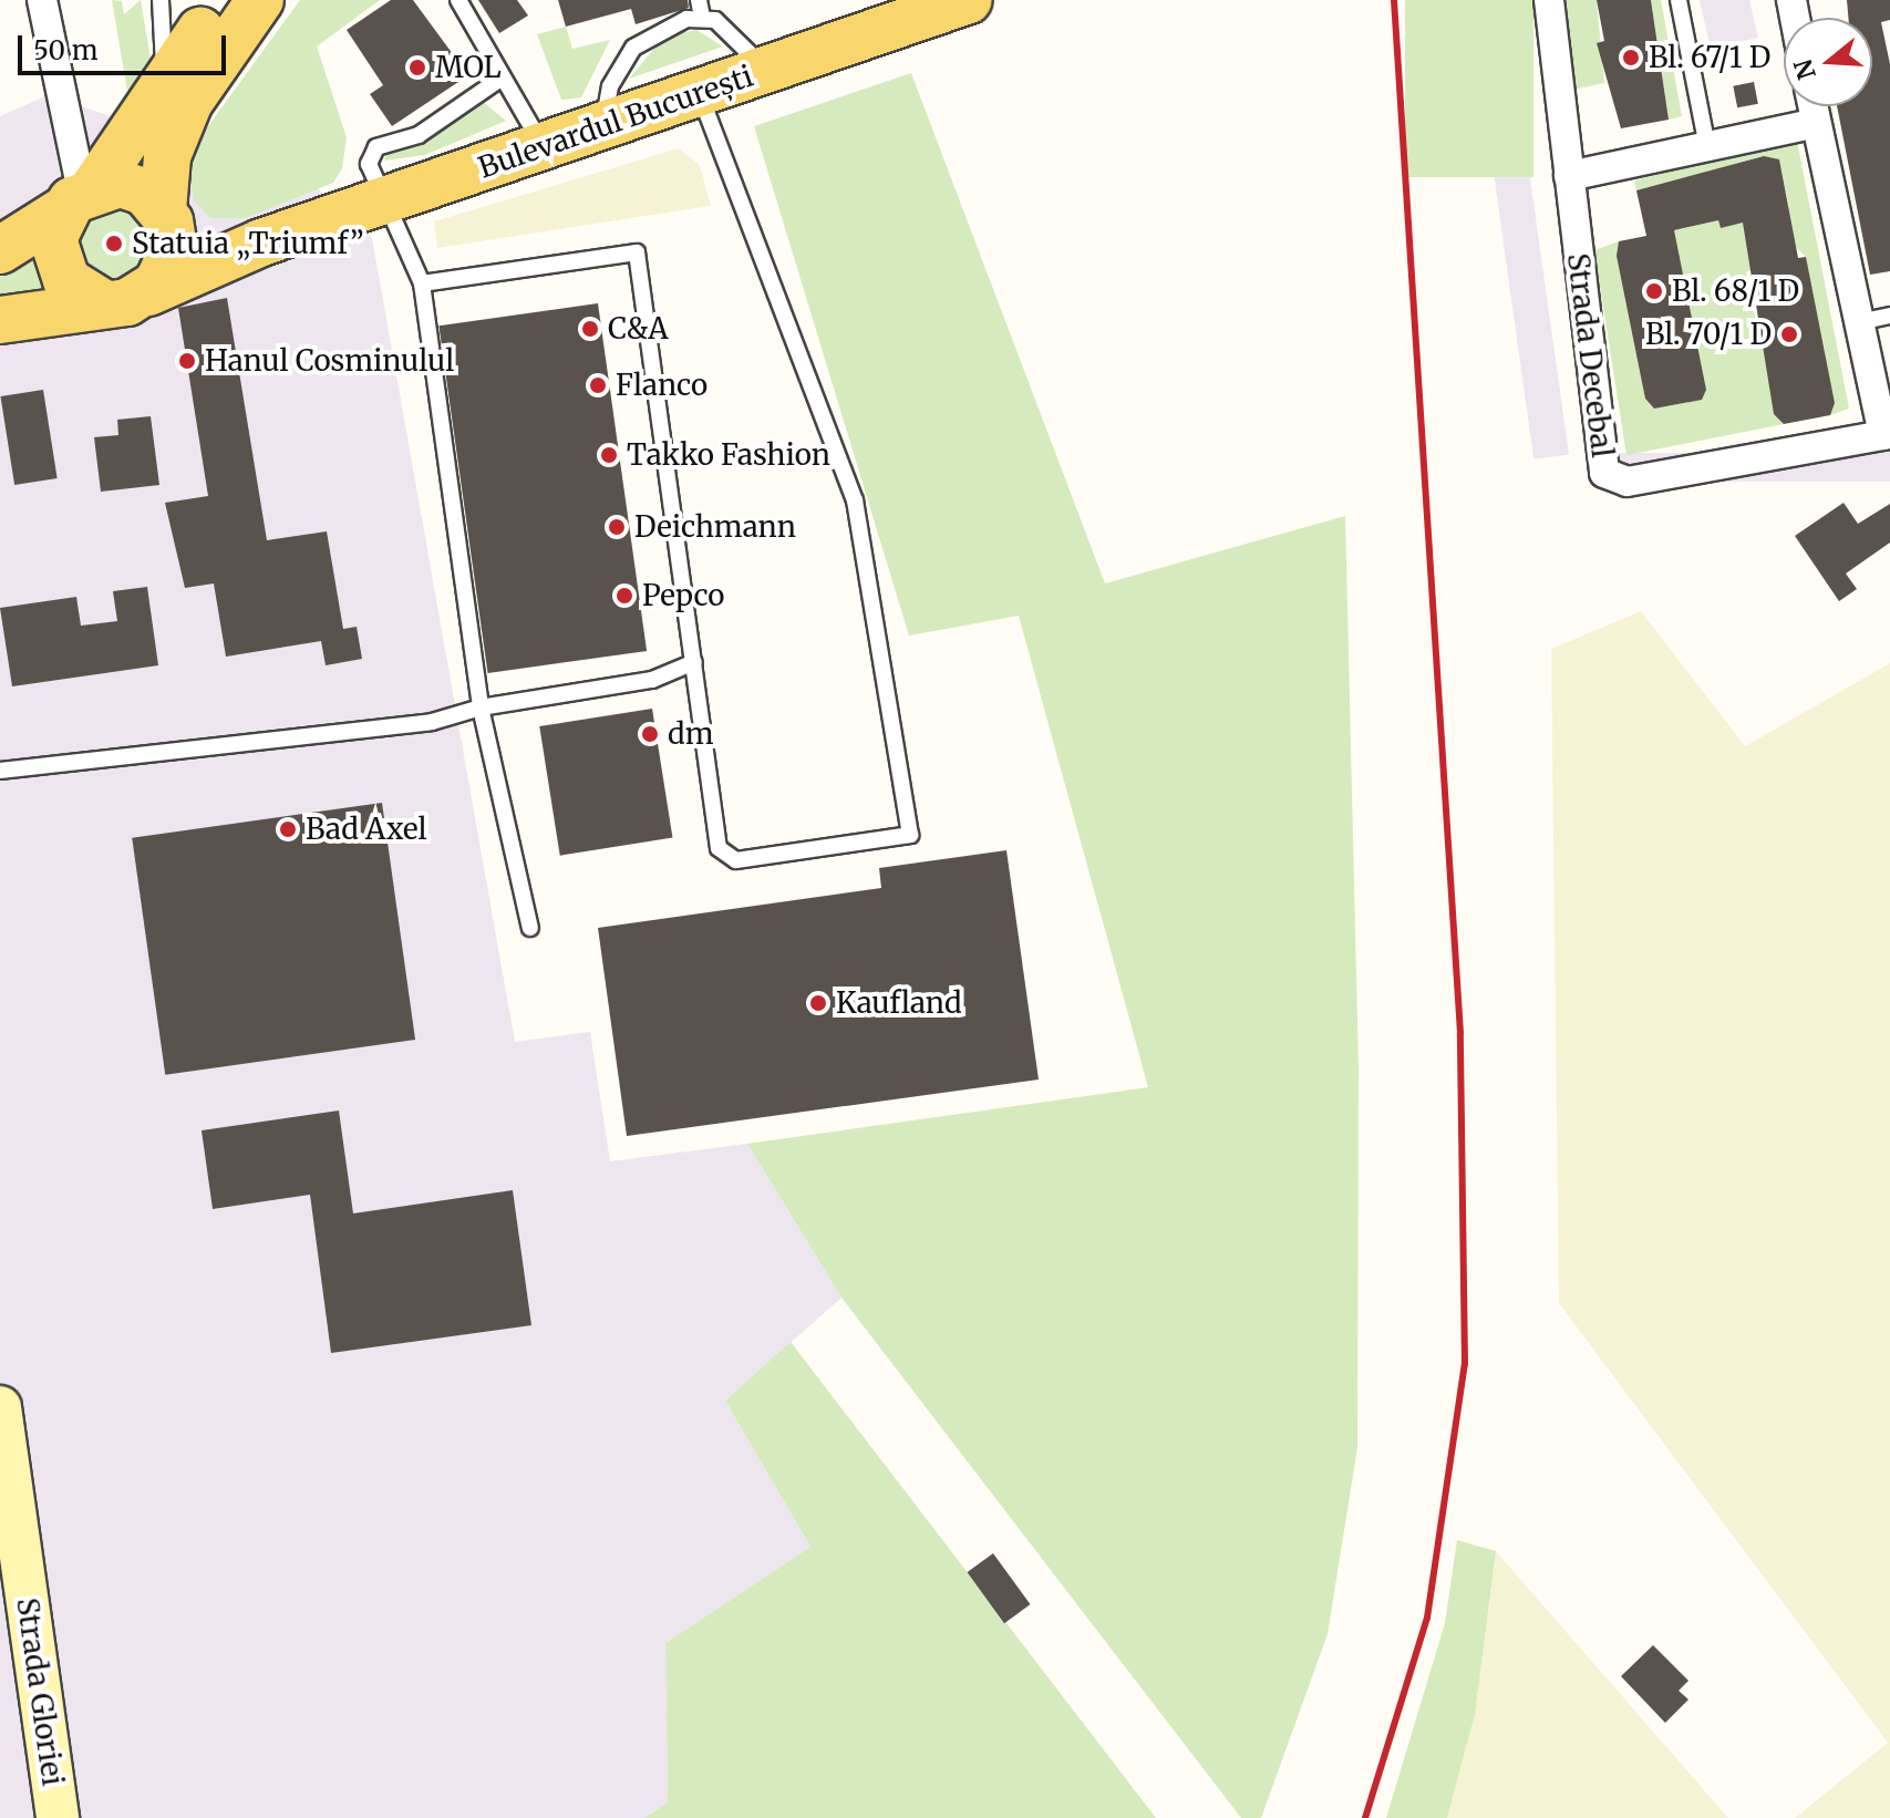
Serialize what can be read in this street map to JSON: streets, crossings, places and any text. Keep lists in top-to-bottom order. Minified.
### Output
{"streets":{"main road":["Bulevardul București","Strada Gloriei"],"street":["Strada Decebal"]},"places":["Bl. 67/1 D","MOL","Statuia „Triumf”","Bl. 68/1 D","C&A","Bl. 70/1 D","Hanul Cosminulul","Flanco","Takko Fashion","Deichmann","Pepco","dm","Bad Axel","Kaufland"],"scale_bar":"50 m","north":"left"}
